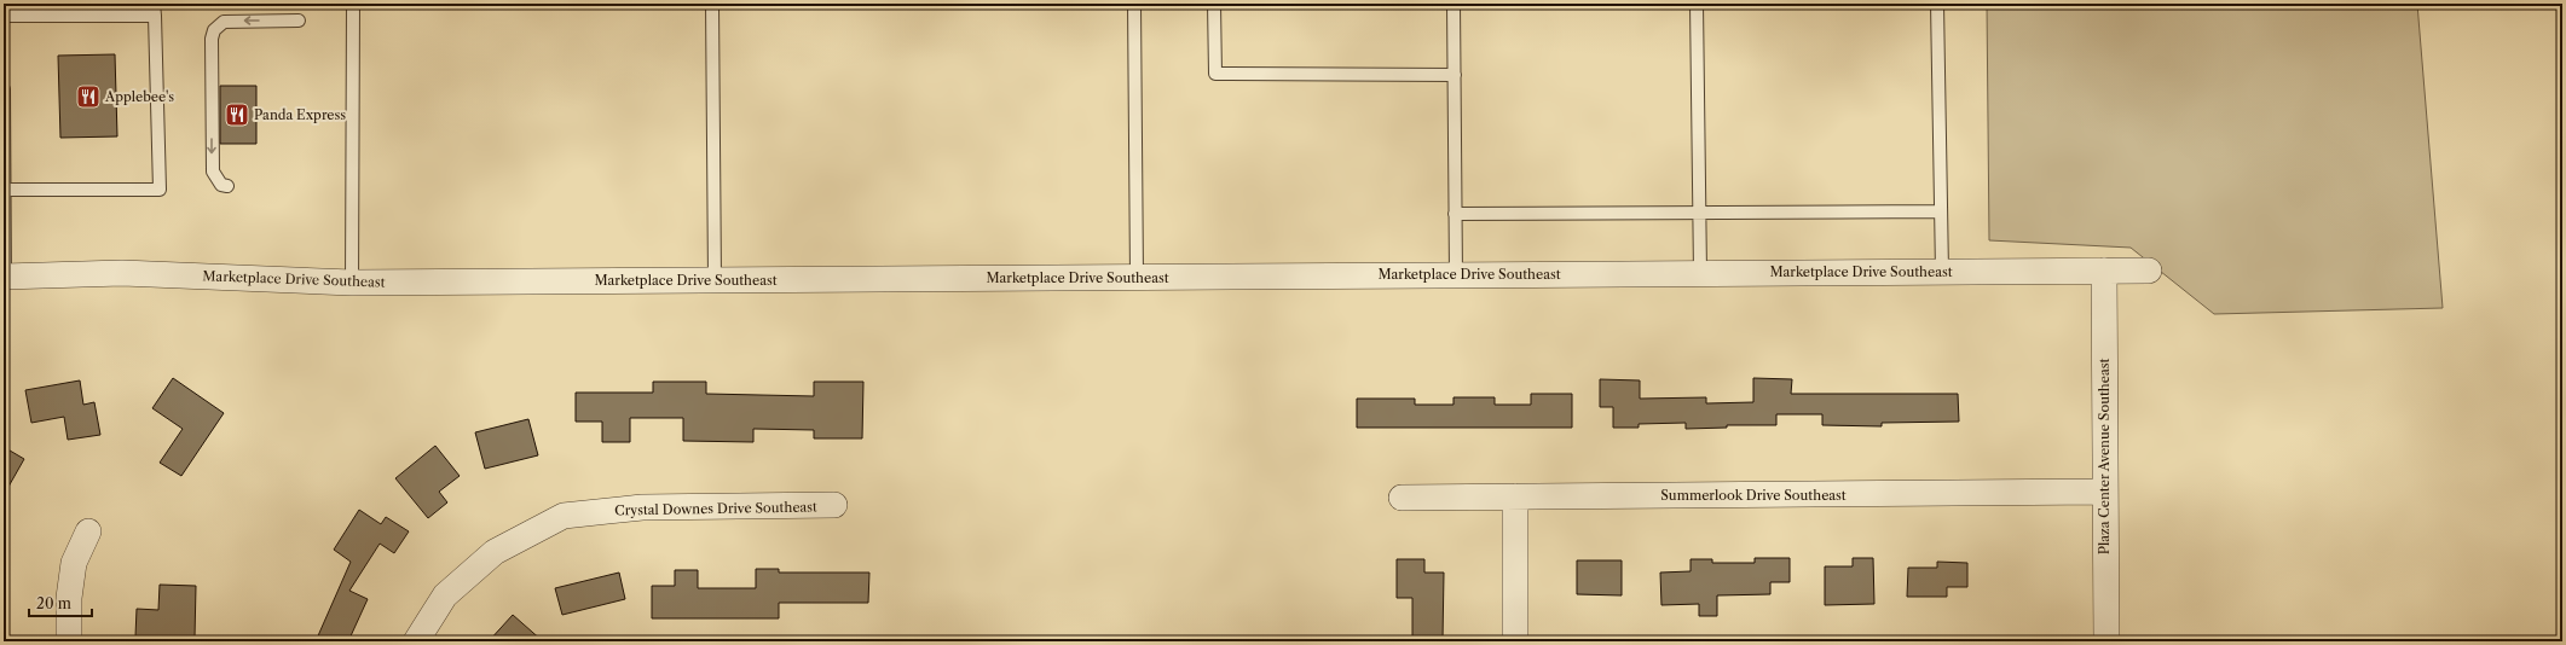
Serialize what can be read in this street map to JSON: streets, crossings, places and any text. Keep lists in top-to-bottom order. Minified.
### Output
{"streets":{"street":["Marketplace Drive Southeast","Plaza Center Avenue Southeast","Summerlook Drive Southeast","Crystal Downes Drive Southeast"]},"crossings":[["Marketplace Drive Southeast","Plaza Center Avenue Southeast"],["Plaza Center Avenue Southeast","Summerlook Drive Southeast"]],"places":{"restaurant":["Applebee's","Panda Express"]},"scale_bar":"20 m"}
